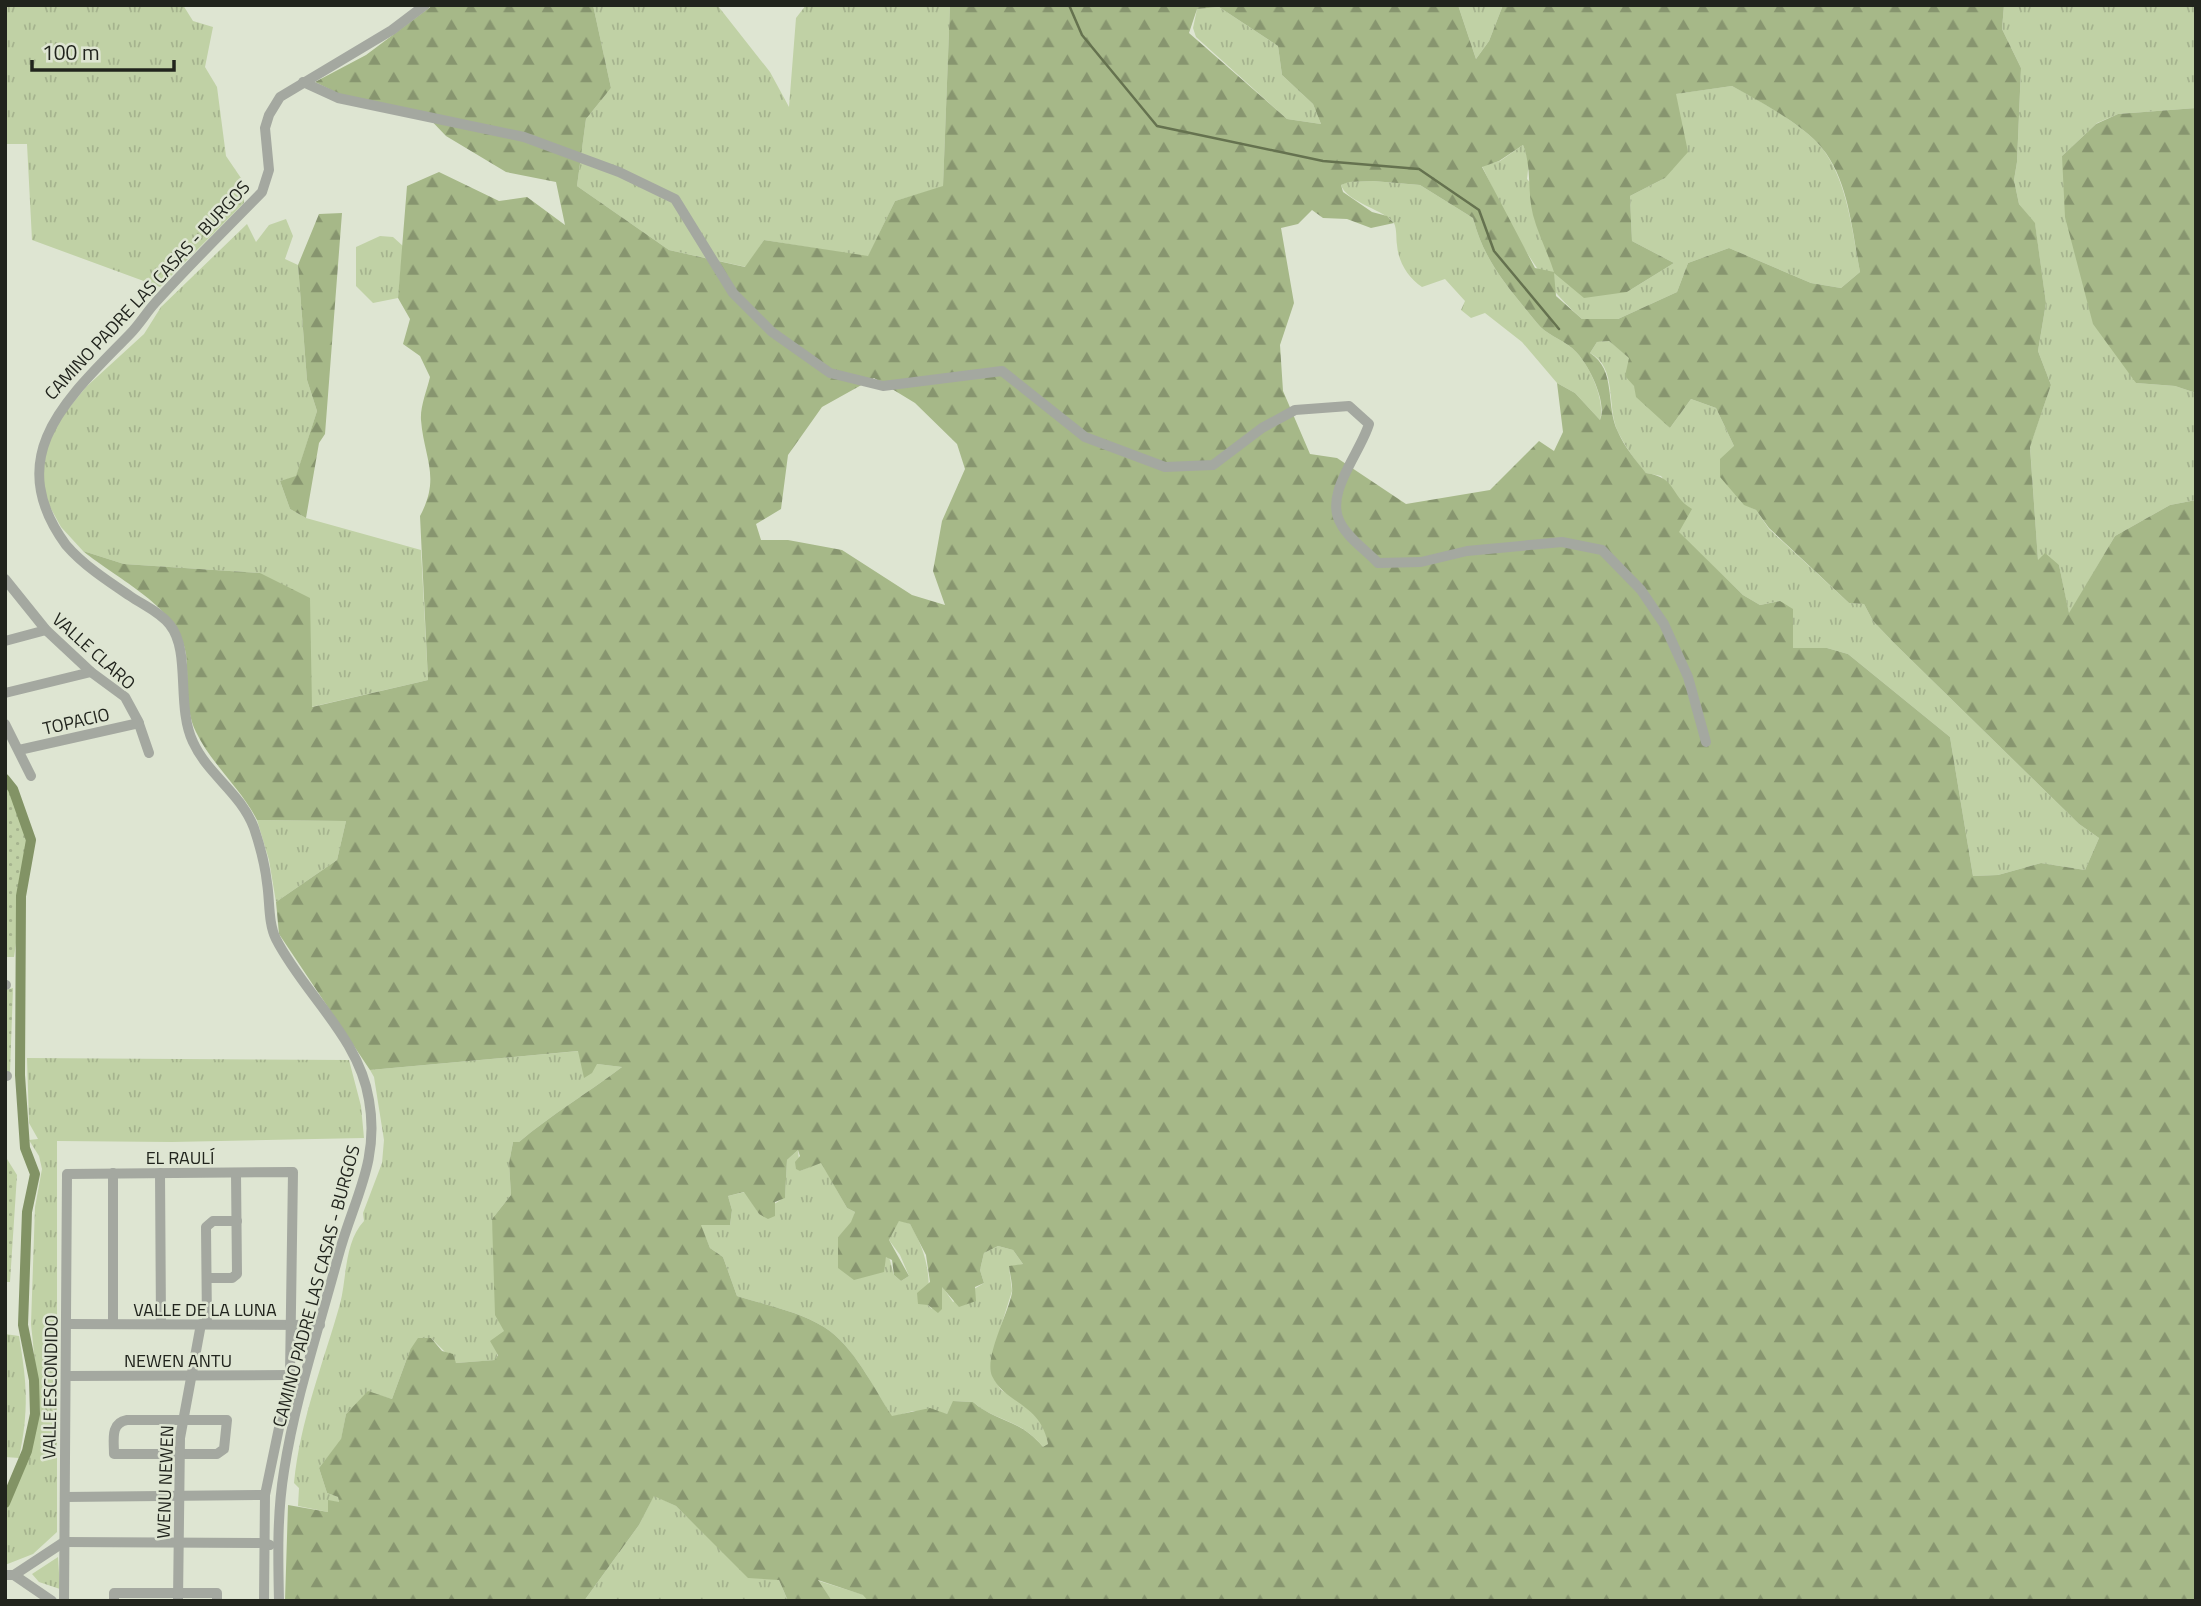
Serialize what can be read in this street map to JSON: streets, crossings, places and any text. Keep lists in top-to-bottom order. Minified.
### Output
{"streets":{"street":["CAMINO PADRE LAS CASAS - BURGOS","VALLE CLARO","TOPACIO","EL RAULÍ","VALLE DE LA LUNA","NEWEN ANTU","VALLE ESCONDIDO","WENU NEWEN"]},"crossings":[["CAMINO PADRE LAS CASAS - BURGOS","VALLE DE LA LUNA"],["VALLE CLARO","TOPACIO"],["EL RAULÍ","VALLE DE LA LUNA"],["EL RAULÍ","VALLE ESCONDIDO"],["VALLE DE LA LUNA","VALLE ESCONDIDO"],["VALLE DE LA LUNA","WENU NEWEN"],["NEWEN ANTU","VALLE ESCONDIDO"],["NEWEN ANTU","WENU NEWEN"]],"scale_bar":"100 m"}
